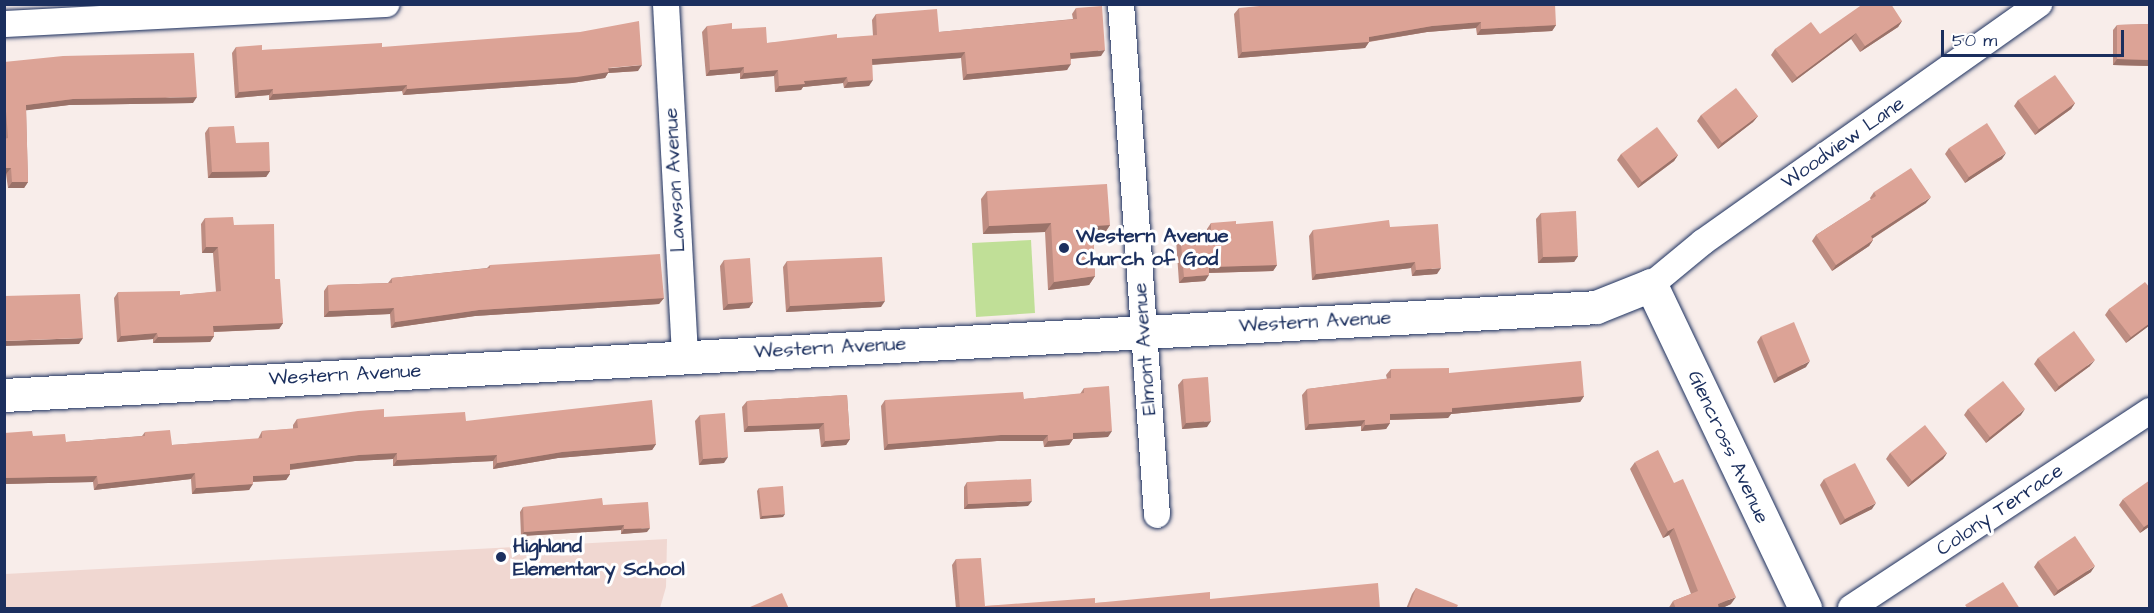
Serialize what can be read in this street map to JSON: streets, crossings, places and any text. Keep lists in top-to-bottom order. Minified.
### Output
{"streets":{"street":["Woodview Lane","Lawson Avenue","Western Avenue","Elmont Avenue","Glencross Avenue","Colony Terrace"]},"crossings":[["Woodview Lane","Western Avenue"],["Woodview Lane","Glencross Avenue"],["Lawson Avenue","Western Avenue"],["Western Avenue","Elmont Avenue"],["Western Avenue","Glencross Avenue"]],"places":["Western Avenue Church of God","Highland Elementary School"],"scale_bar":"50 m"}
